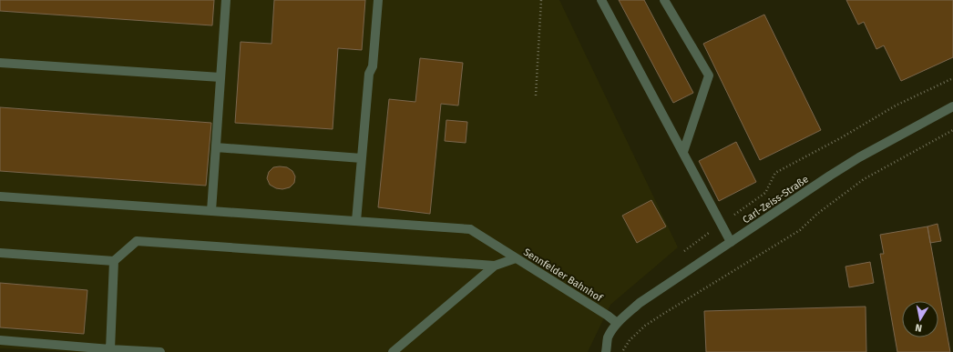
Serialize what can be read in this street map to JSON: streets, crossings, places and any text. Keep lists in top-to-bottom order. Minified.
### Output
{"streets":{"street":["Carl-Zeiss-Straße","Sennfelder Bahnhof"]},"crossings":[["Carl-Zeiss-Straße","Sennfelder Bahnhof"]],"north":"bottom"}
